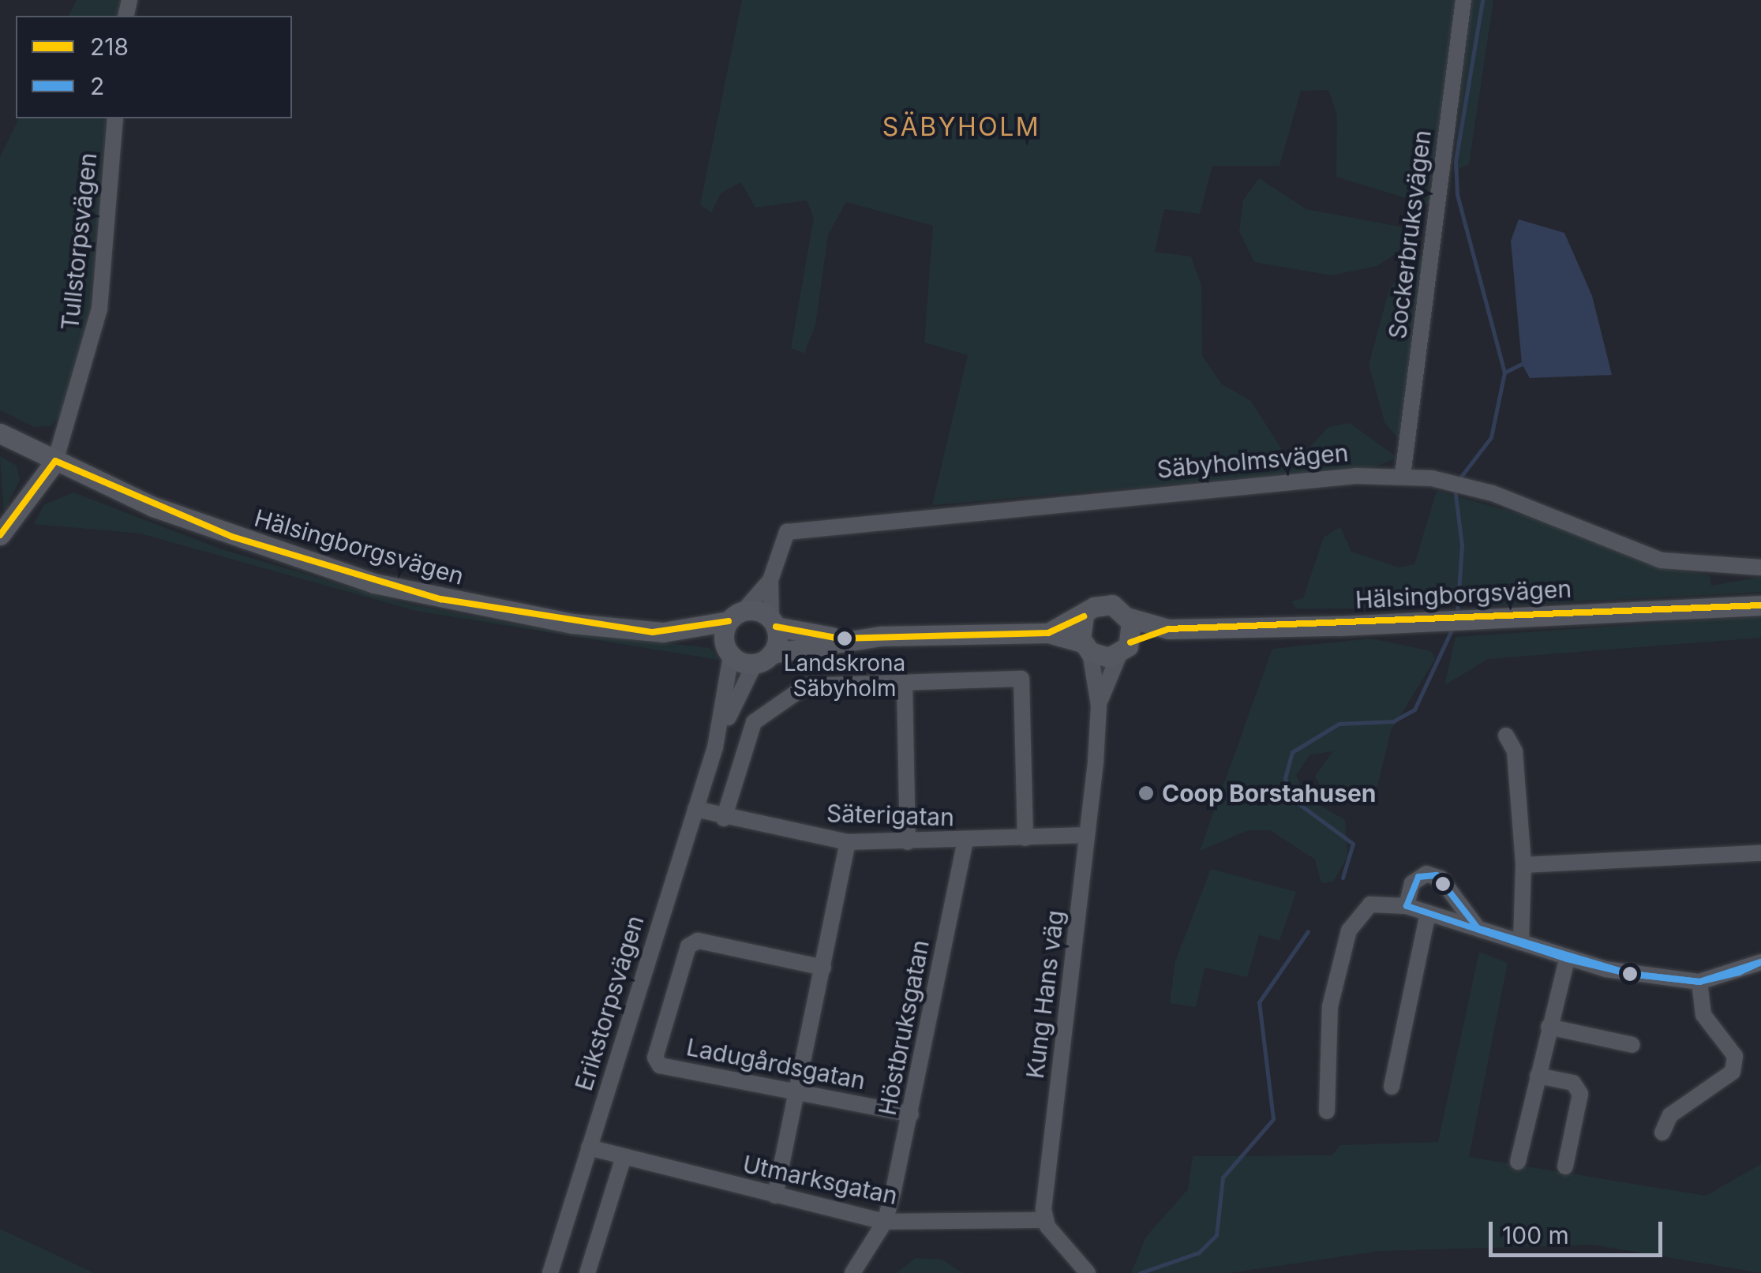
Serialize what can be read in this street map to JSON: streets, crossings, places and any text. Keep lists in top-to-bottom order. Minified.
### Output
{"streets":{"main road":["Hälsingborgsvägen"],"street":["Sockerbruksvägen","Tullstorpsvägen","Säbyholmsvägen","Säterigatan","Kung Hans väg","Erikstorpsvägen","Höstbruksgatan","Ladugårdsgatan","Utmarksgatan"]},"crossings":[["Sockerbruksvägen","Säbyholmsvägen"],["Tullstorpsvägen","Hälsingborgsvägen"],["Säbyholmsvägen","Hälsingborgsvägen"],["Hälsingborgsvägen","Kung Hans väg"],["Hälsingborgsvägen","Erikstorpsvägen"],["Säterigatan","Kung Hans väg"],["Säterigatan","Erikstorpsvägen"],["Säterigatan","Höstbruksgatan"],["Kung Hans väg","Utmarksgatan"],["Erikstorpsvägen","Utmarksgatan"],["Höstbruksgatan","Ladugårdsgatan"],["Höstbruksgatan","Utmarksgatan"]],"districts":["SÄBYHOLM"],"places":["Landskrona Säbyholm","Coop Borstahusen"],"lines":["transit line 218","transit line 2"],"legend":["218","2"],"scale_bar":"100 m"}
